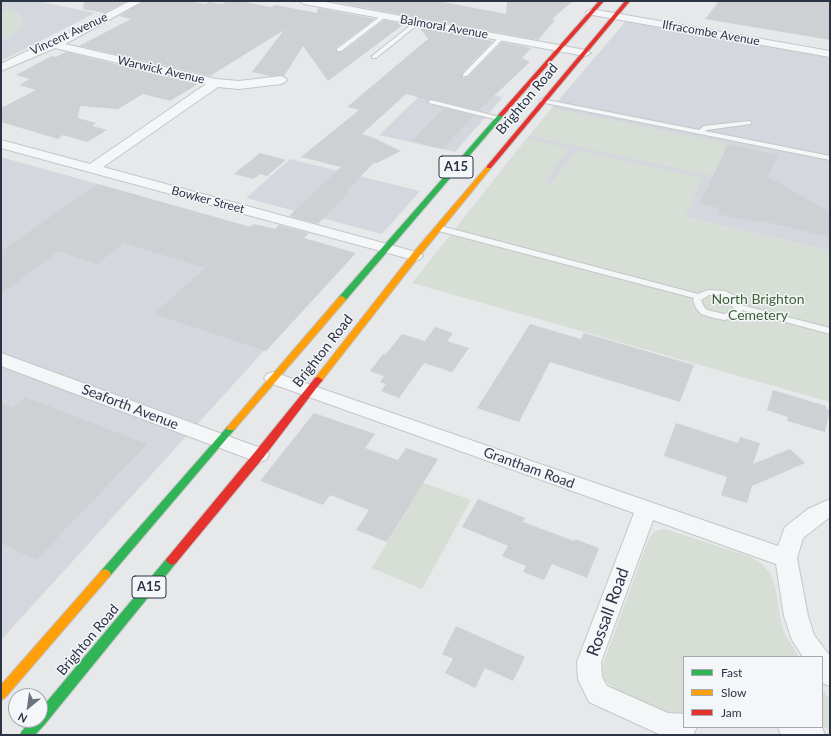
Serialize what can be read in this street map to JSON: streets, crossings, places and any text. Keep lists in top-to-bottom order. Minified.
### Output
{"streets":{"main road":["Brighton Road","A15"],"street":["Balmoral Avenue","Ilfracombe Avenue","Vincent Avenue","Warwick Avenue","Bowker Street","Seaforth Avenue","Grantham Road","Rossall Road"]},"crossings":[["Balmoral Avenue","Brighton Road"],["Ilfracombe Avenue","Brighton Road"],["Vincent Avenue","Warwick Avenue"],["Warwick Avenue","Bowker Street"],["Brighton Road","Bowker Street"],["Brighton Road","Seaforth Avenue"],["Brighton Road","Grantham Road"],["Grantham Road","Rossall Road"]],"parks":["North Brighton Cemetery"],"legend":["Fast","Slow","Jam"],"north":"bottom left"}
